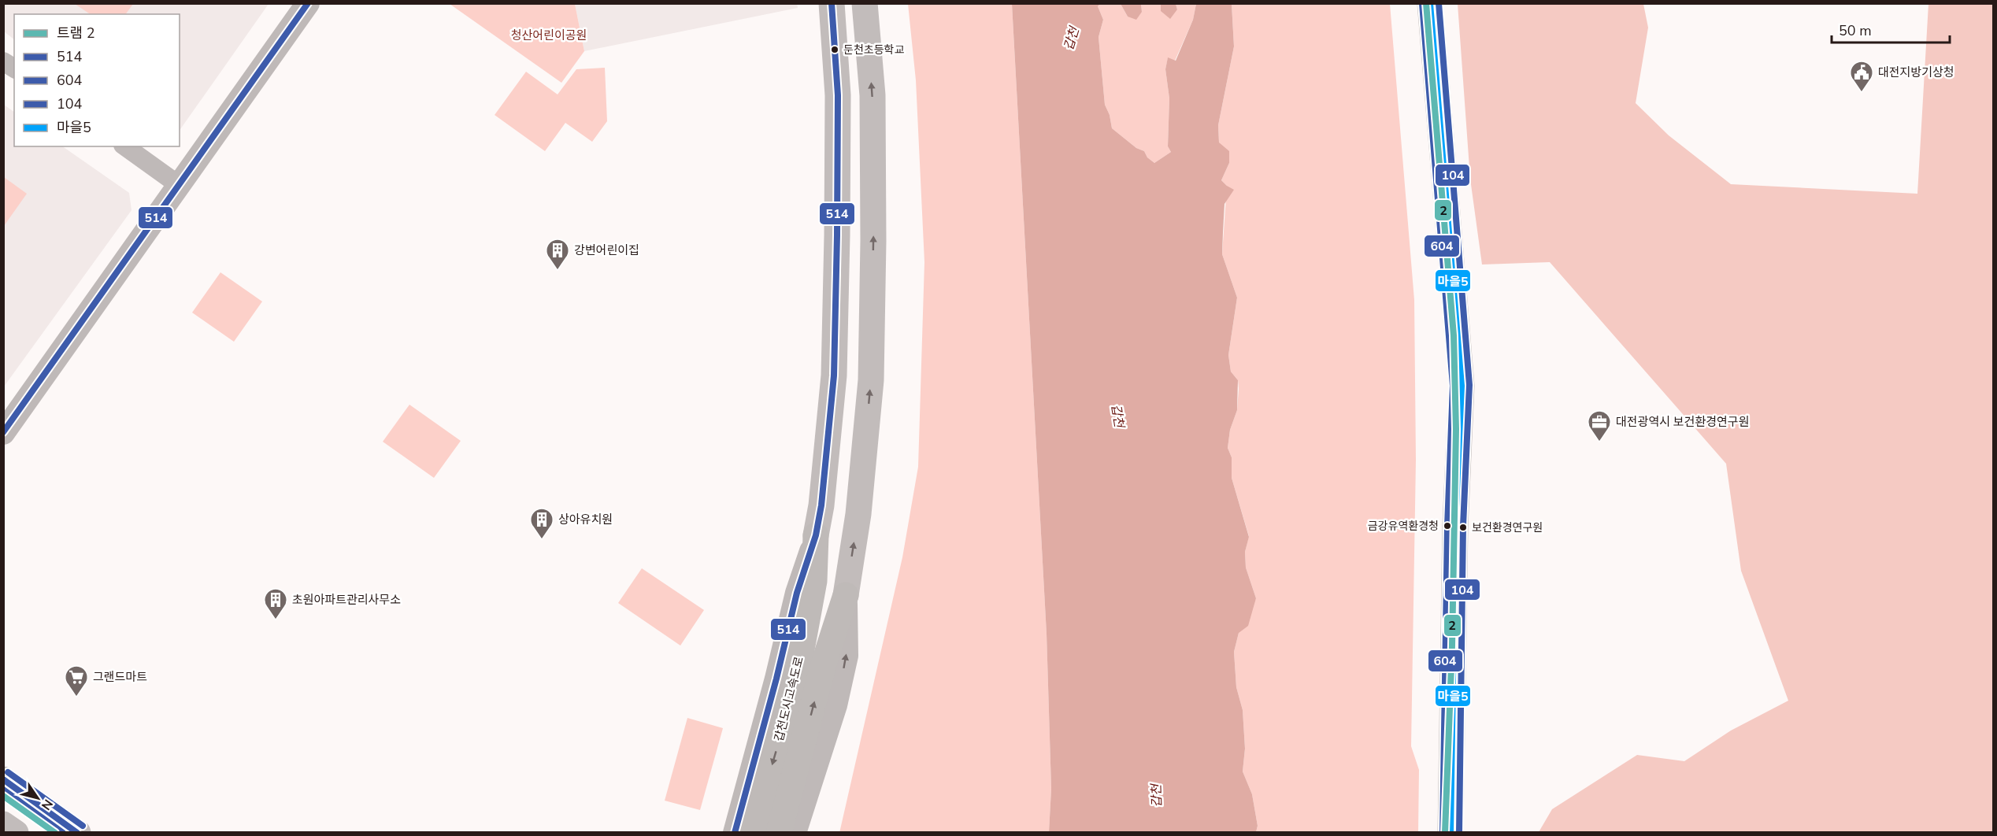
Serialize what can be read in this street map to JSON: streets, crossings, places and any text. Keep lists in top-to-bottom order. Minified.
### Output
{"streets":{"highway":["갑천도시고속도로"]},"water":["갑천"],"parks":["청산어린이공원"],"places":{"other":["둔천초등학교","금강유역환경청","보건환경연구원"],"public building":["대전지방기상청"],"building":["강변어린이집","상아유치원","초원아파트관리사무소"],"office":["대전광역시 보건환경연구원"],"supermarket":["그랜드마트"]},"lines":["tram line 2","transit line 514","transit line 104","transit line 마을5","transit line 604"],"legend":["트램 2","514","604","104","마을5"],"scale_bar":"50 m","north":"bottom right"}
